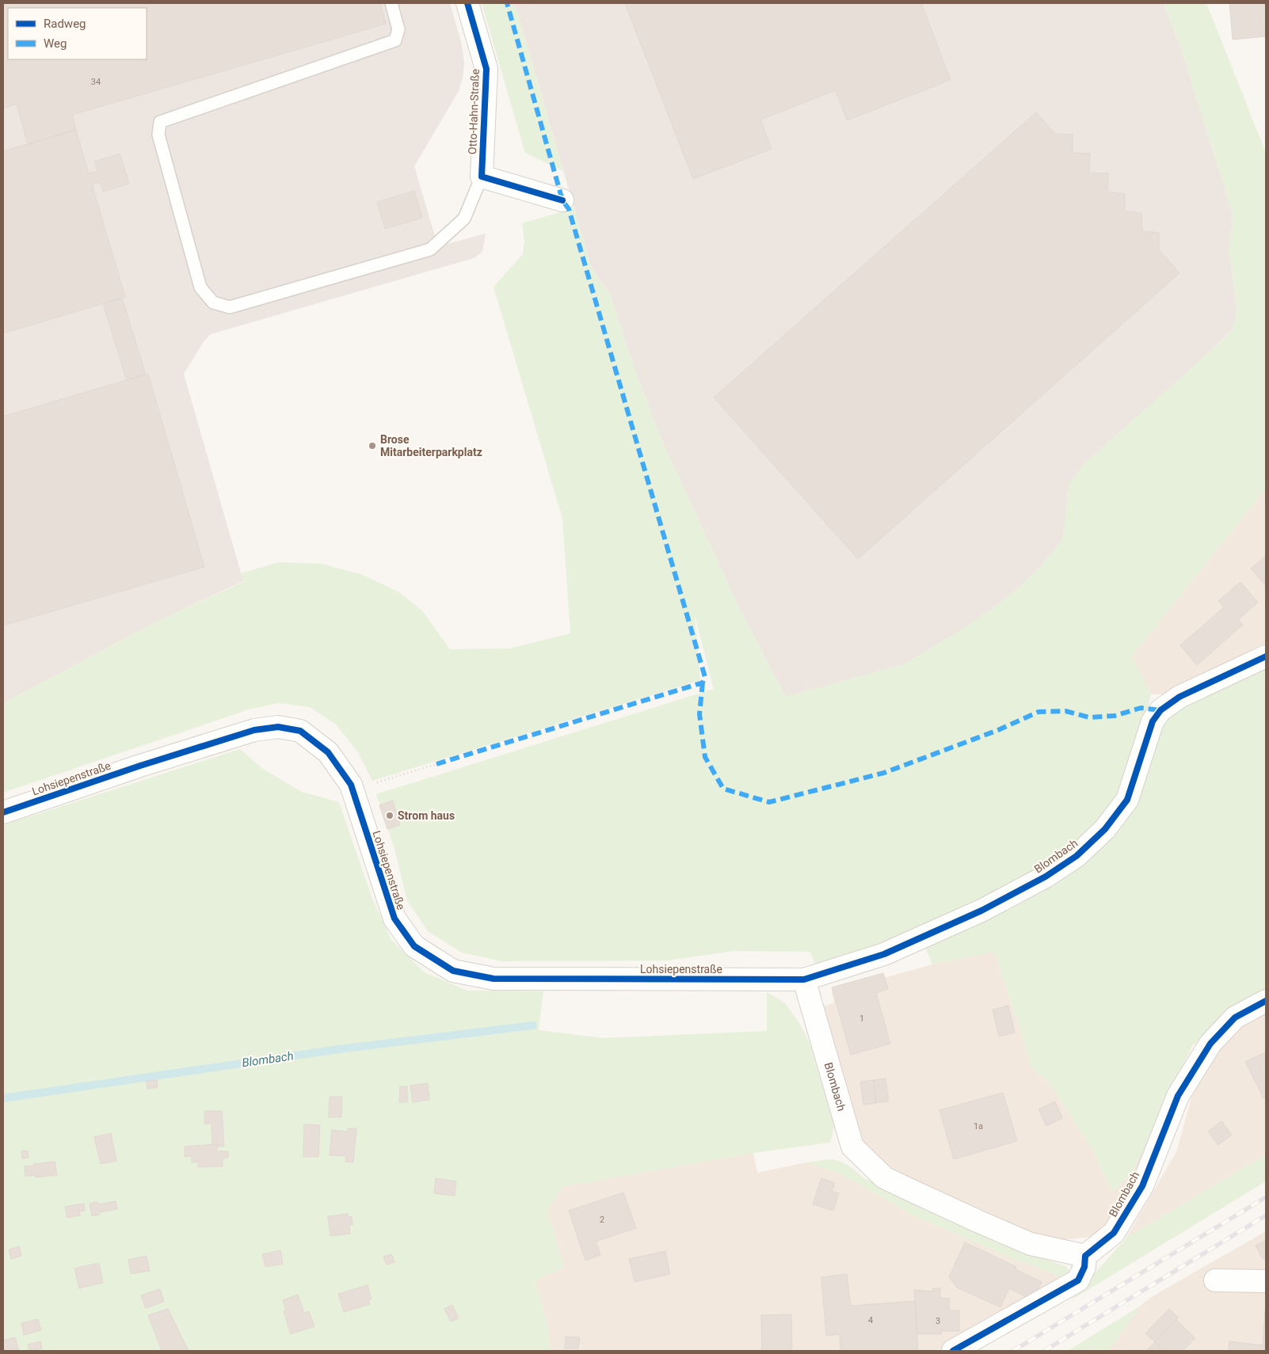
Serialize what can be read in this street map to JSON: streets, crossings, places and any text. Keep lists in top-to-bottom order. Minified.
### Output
{"streets":{"street":["Otto-Hahn-Straße","Lohsiepenstraße","Blombach"]},"crossings":[["Lohsiepenstraße","Blombach"]],"water":["Blombach"],"places":["Brose Mitarbeiterparkplatz","Strom haus"],"house_numbers":["34","1","1a","2","4","3"],"legend":["Radweg","Weg"]}
